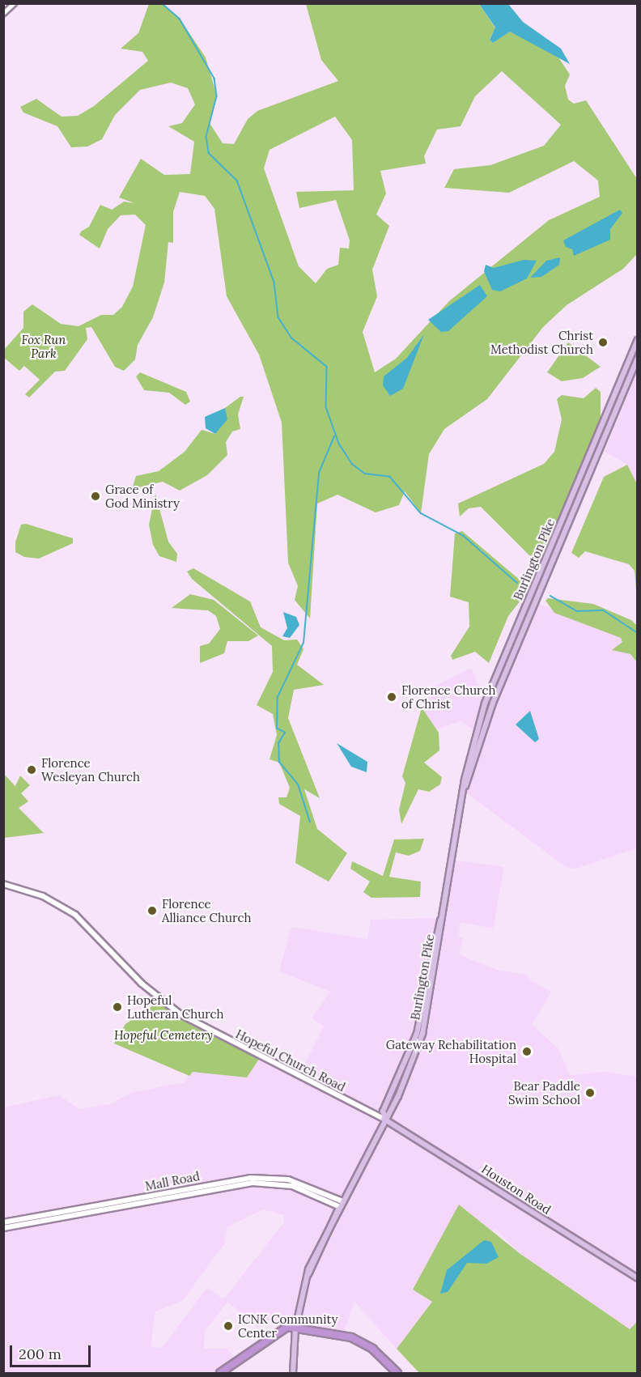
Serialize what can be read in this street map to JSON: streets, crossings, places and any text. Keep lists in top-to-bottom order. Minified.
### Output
{"streets":{"main road":["Burlington Pike","Hopeful Church Road","Mall Road","Houston Road"]},"crossings":[["Burlington Pike","Hopeful Church Road"],["Burlington Pike","Mall Road"],["Burlington Pike","Houston Road"],["Hopeful Church Road","Houston Road"]],"parks":["Fox Run Park","Hopeful Cemetery"],"places":["Christ Methodist Church","Grace of God Ministry","Florence Church of Christ","Florence Wesleyan Church","Florence Alliance Church","Hopeful Lutheran Church","Gateway Rehabilitation Hospital","Bear Paddle Swim School","ICNK Community Center"],"scale_bar":"200 m"}
